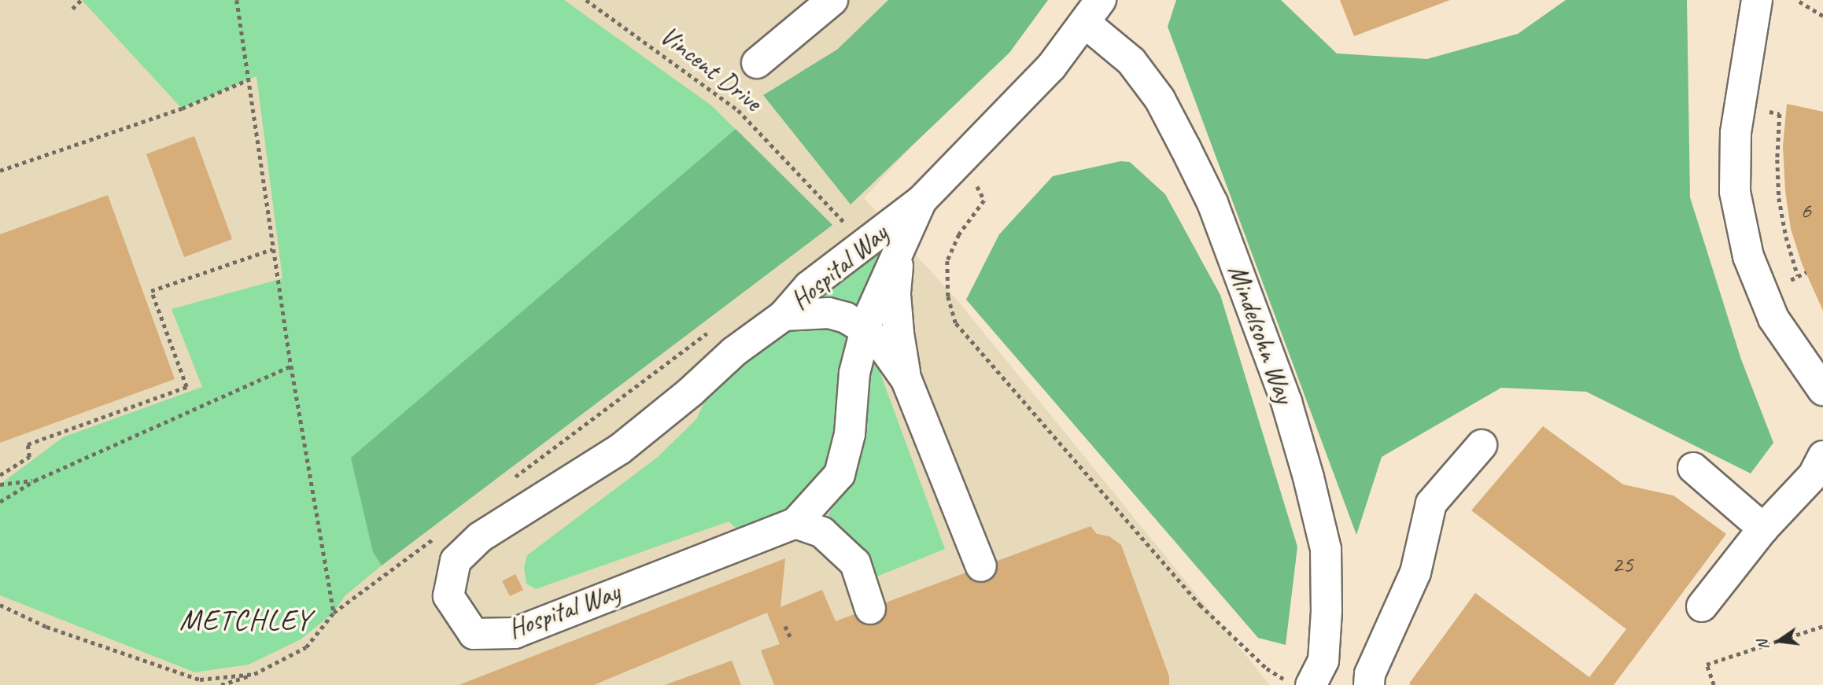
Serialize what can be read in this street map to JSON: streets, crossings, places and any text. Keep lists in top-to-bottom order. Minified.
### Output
{"streets":{"street":["Hospital Way","Mindelsohn Way"],"path":["Vincent Drive"]},"crossings":[["Hospital Way","Mindelsohn Way"]],"districts":["METCHLEY"],"house_numbers":["6","25"],"north":"left"}
